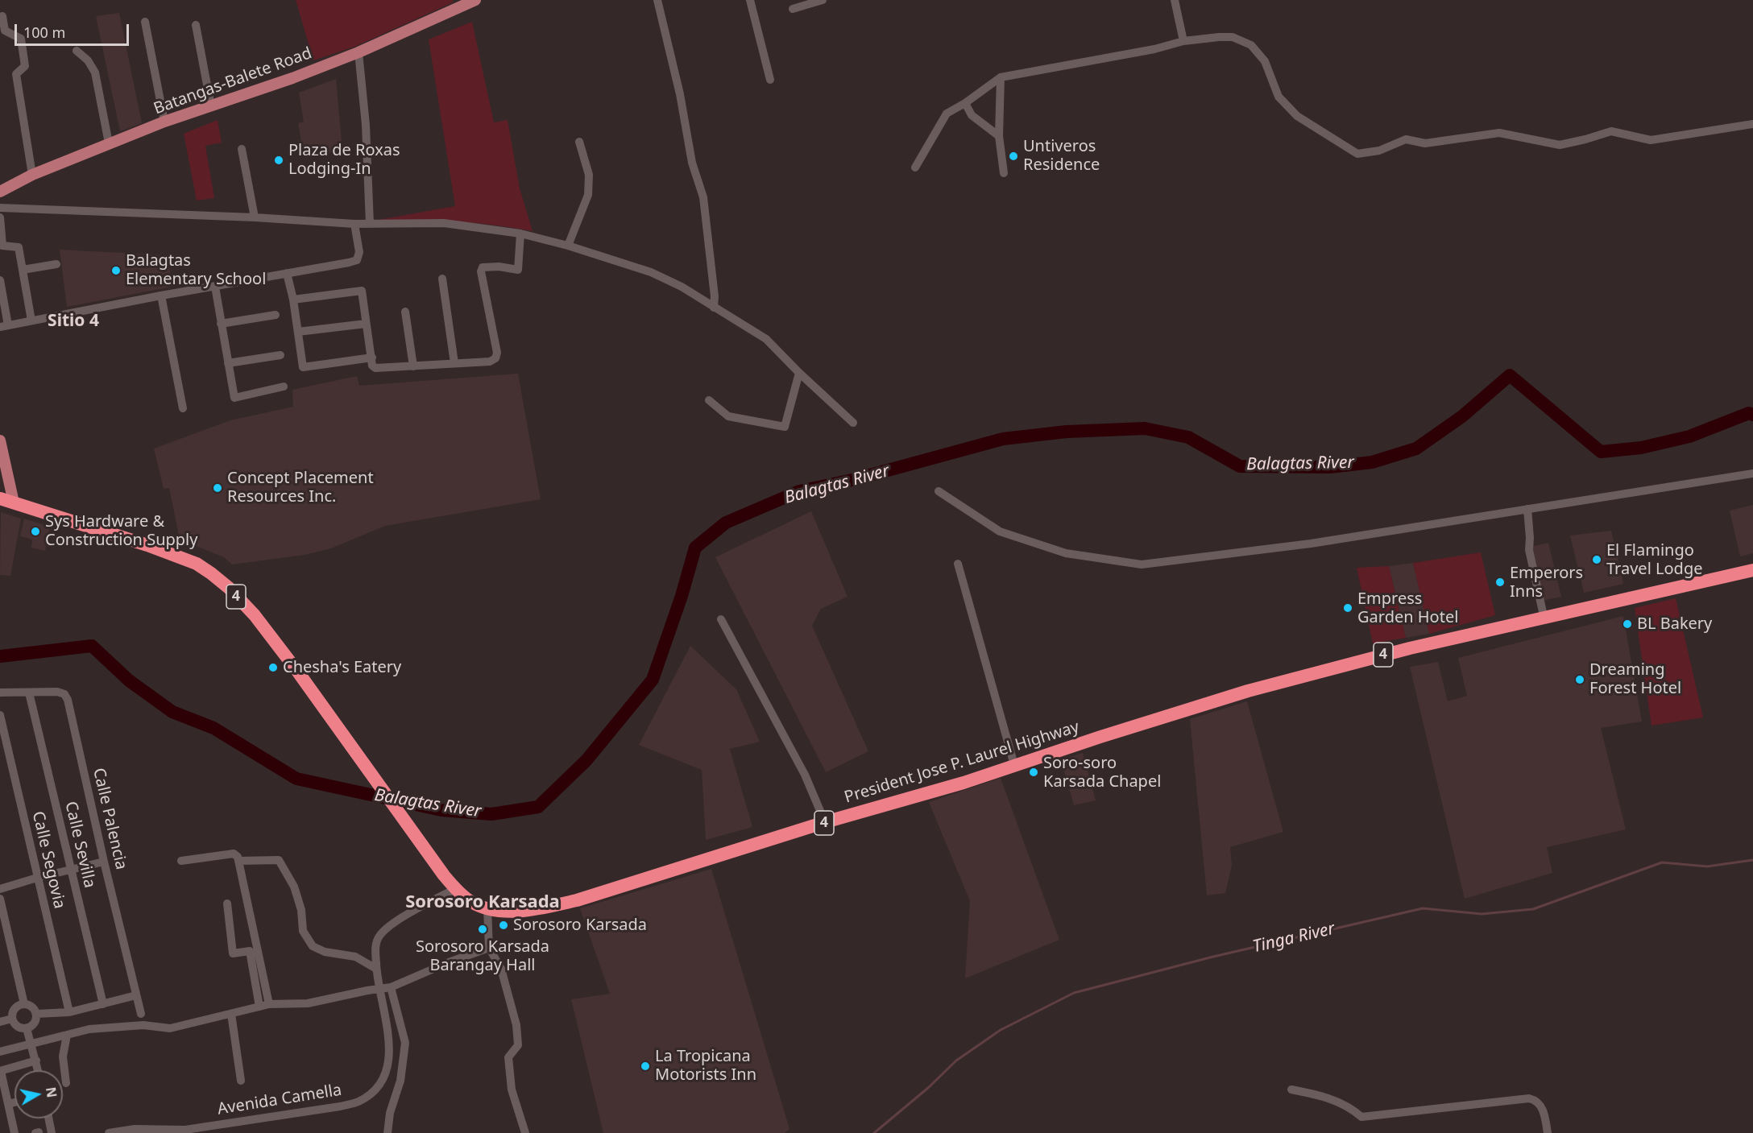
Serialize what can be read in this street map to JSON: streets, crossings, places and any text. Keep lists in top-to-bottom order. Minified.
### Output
{"streets":{"highway":["4","President Jose P. Laurel Highway"],"main road":["Batangas-Balete Road"],"street":["Calle Palencia","Calle Sevilla","Calle Segovia","Avenida Camella"]},"crossings":[["President Jose P. Laurel Highway","Avenida Camella"],["Calle Palencia","Calle Sevilla"]],"districts":["Sitio 4","Sorosoro Karsada"],"water":["Balagtas River","Tinga River"],"places":["Untiveros Residence","Plaza de Roxas Lodging-In","Balagtas Elementary School","Concept Placement Resources Inc.","Sys Hardware & Construction Supply","El Flamingo Travel Lodge","Emperors Inns","Empress Garden Hotel","BL Bakery","Chesha's Eatery","Dreaming Forest Hotel","Soro-soro Karsada Chapel","Sorosoro Karsada","Sorosoro Karsada Barangay Hall","La Tropicana Motorists Inn"],"scale_bar":"100 m","north":"right"}
